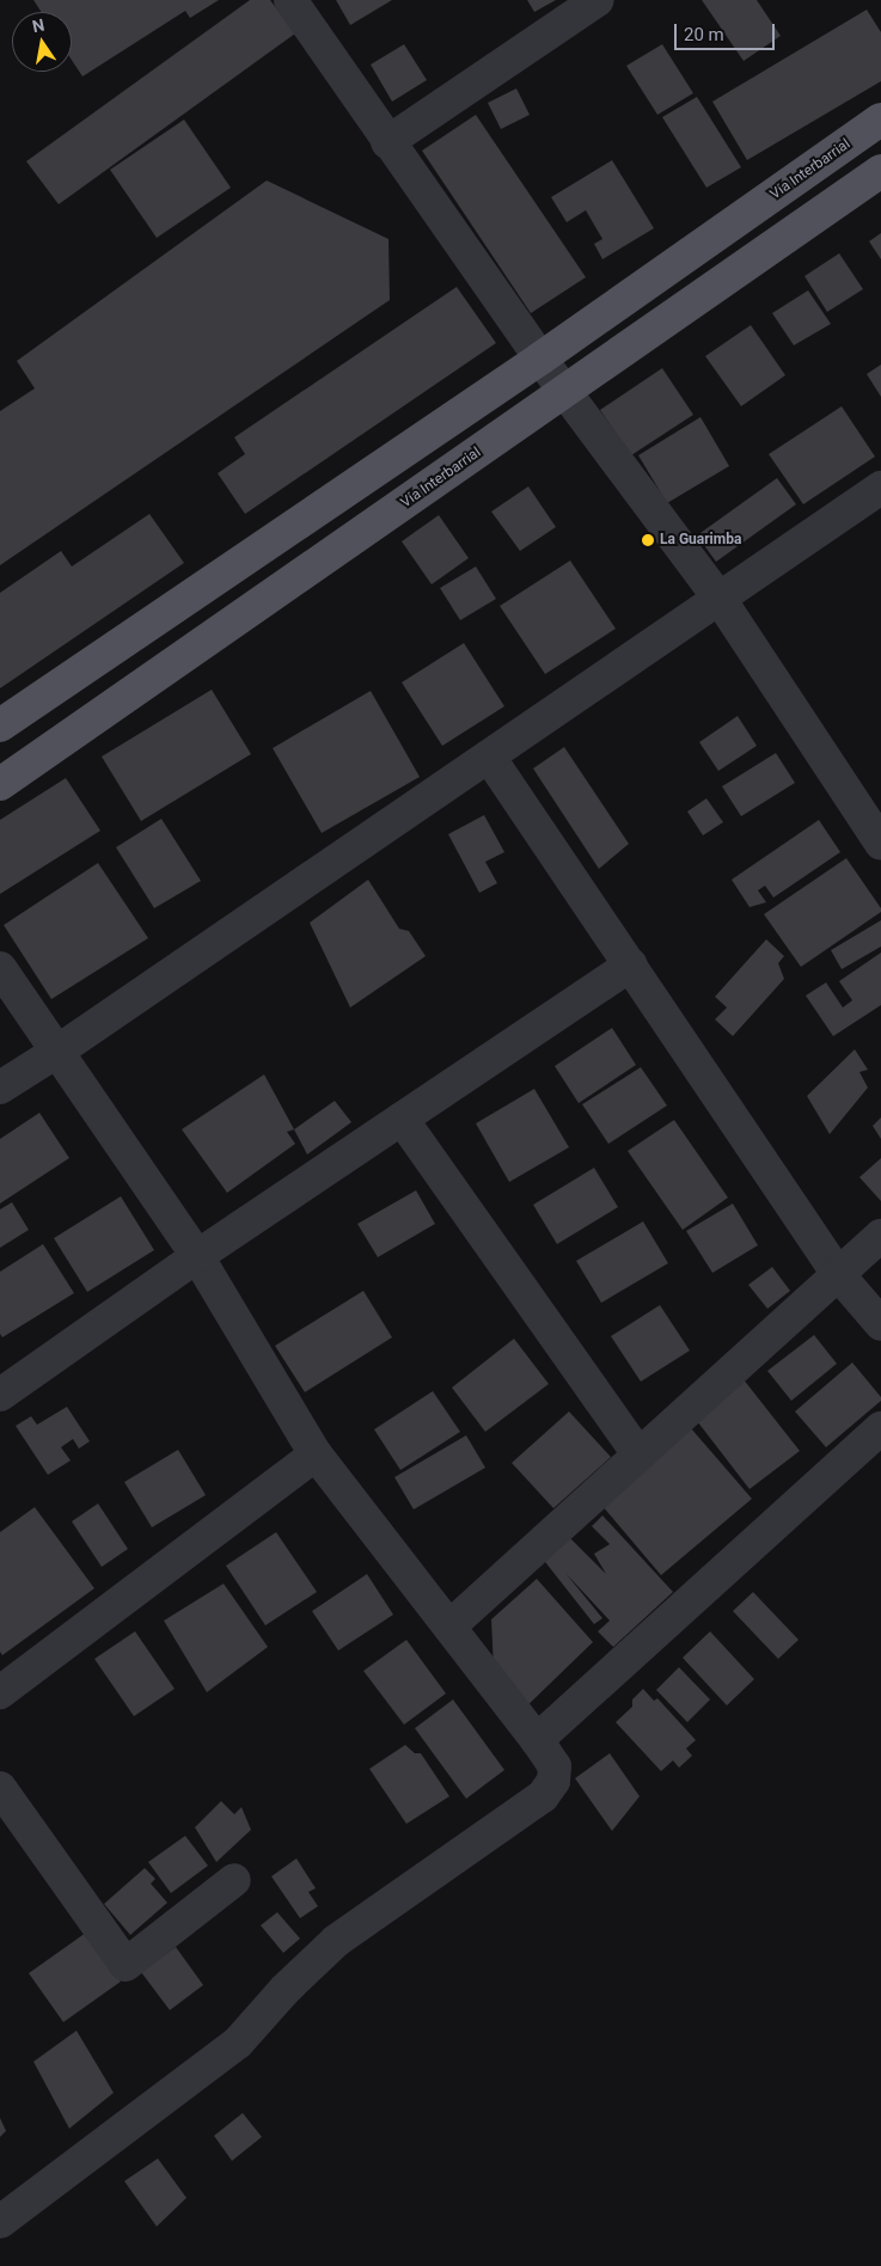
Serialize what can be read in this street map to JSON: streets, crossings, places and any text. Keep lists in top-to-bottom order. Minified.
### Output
{"streets":{"main road":["Vía Interbarrial"]},"places":["La Guarimba"],"scale_bar":"20 m","north":"top"}
